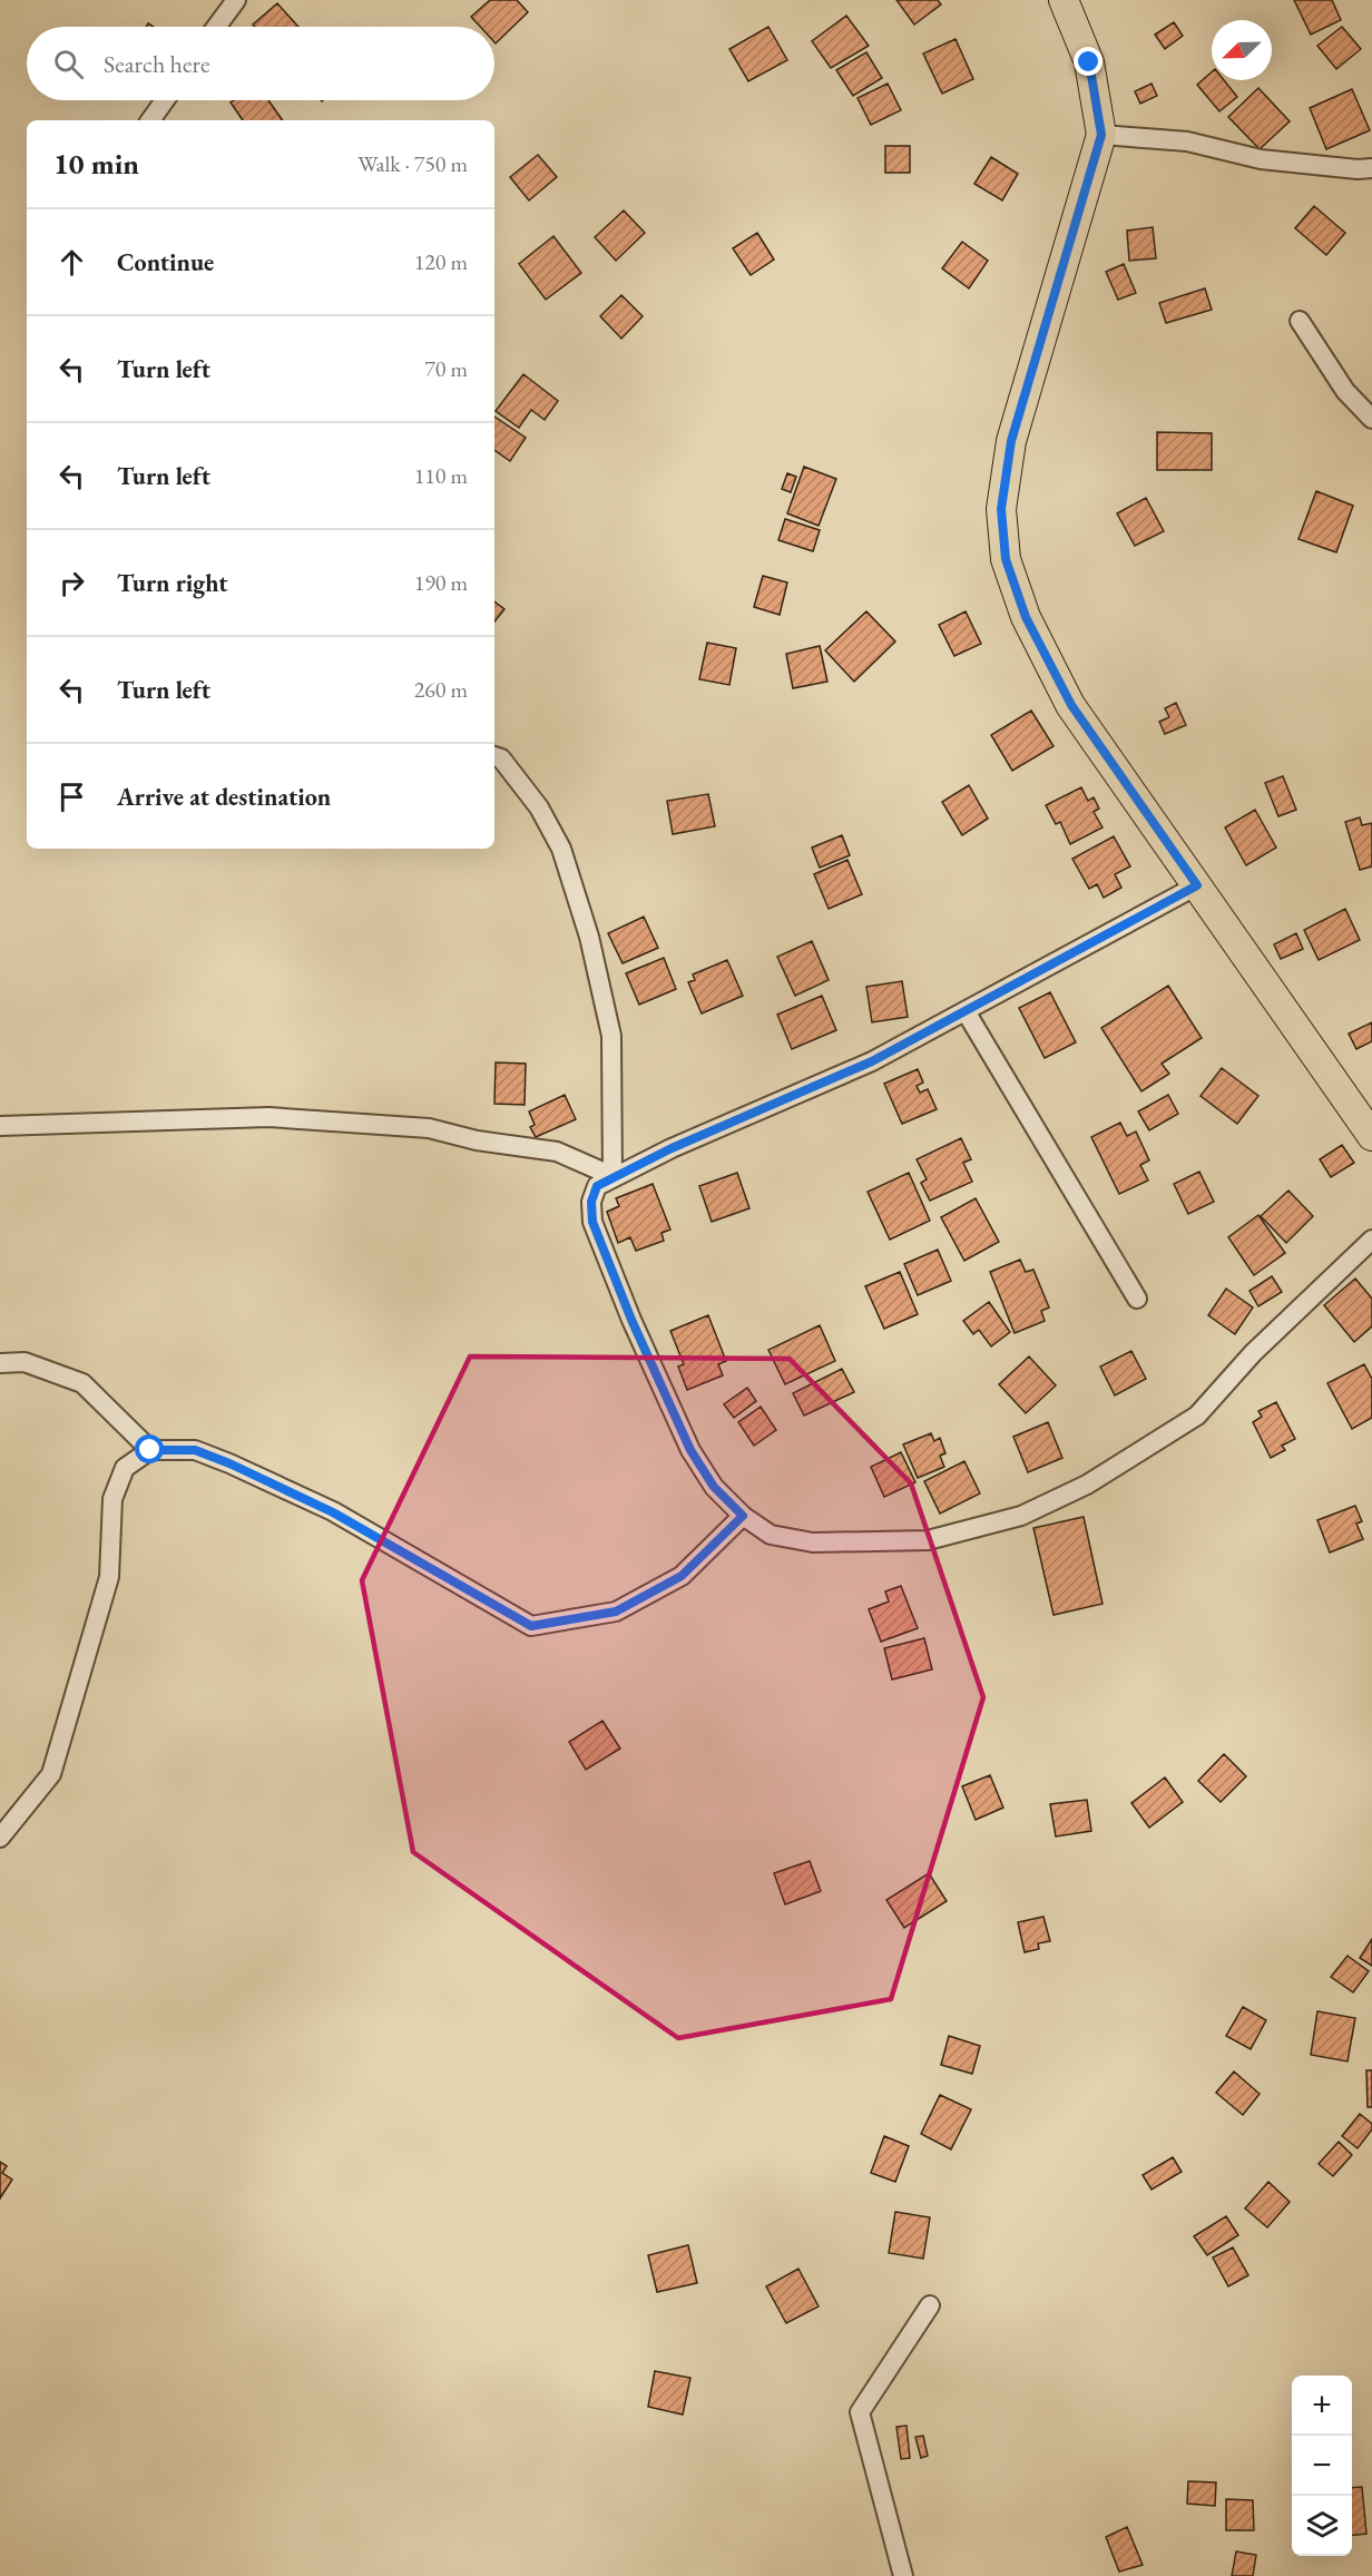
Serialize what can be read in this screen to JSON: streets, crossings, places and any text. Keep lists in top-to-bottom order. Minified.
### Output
{"north":"bottom left","page":{"search":"Search here","heading":["10 min","Walk · 750 m"],"list":[["Continue","120 m"],["Turn left","70 m"],["Turn left","110 m"],["Turn right","190 m"],["Turn left","260 m"],"Arrive at destination"],"map_buttons":["+","−"]}}
